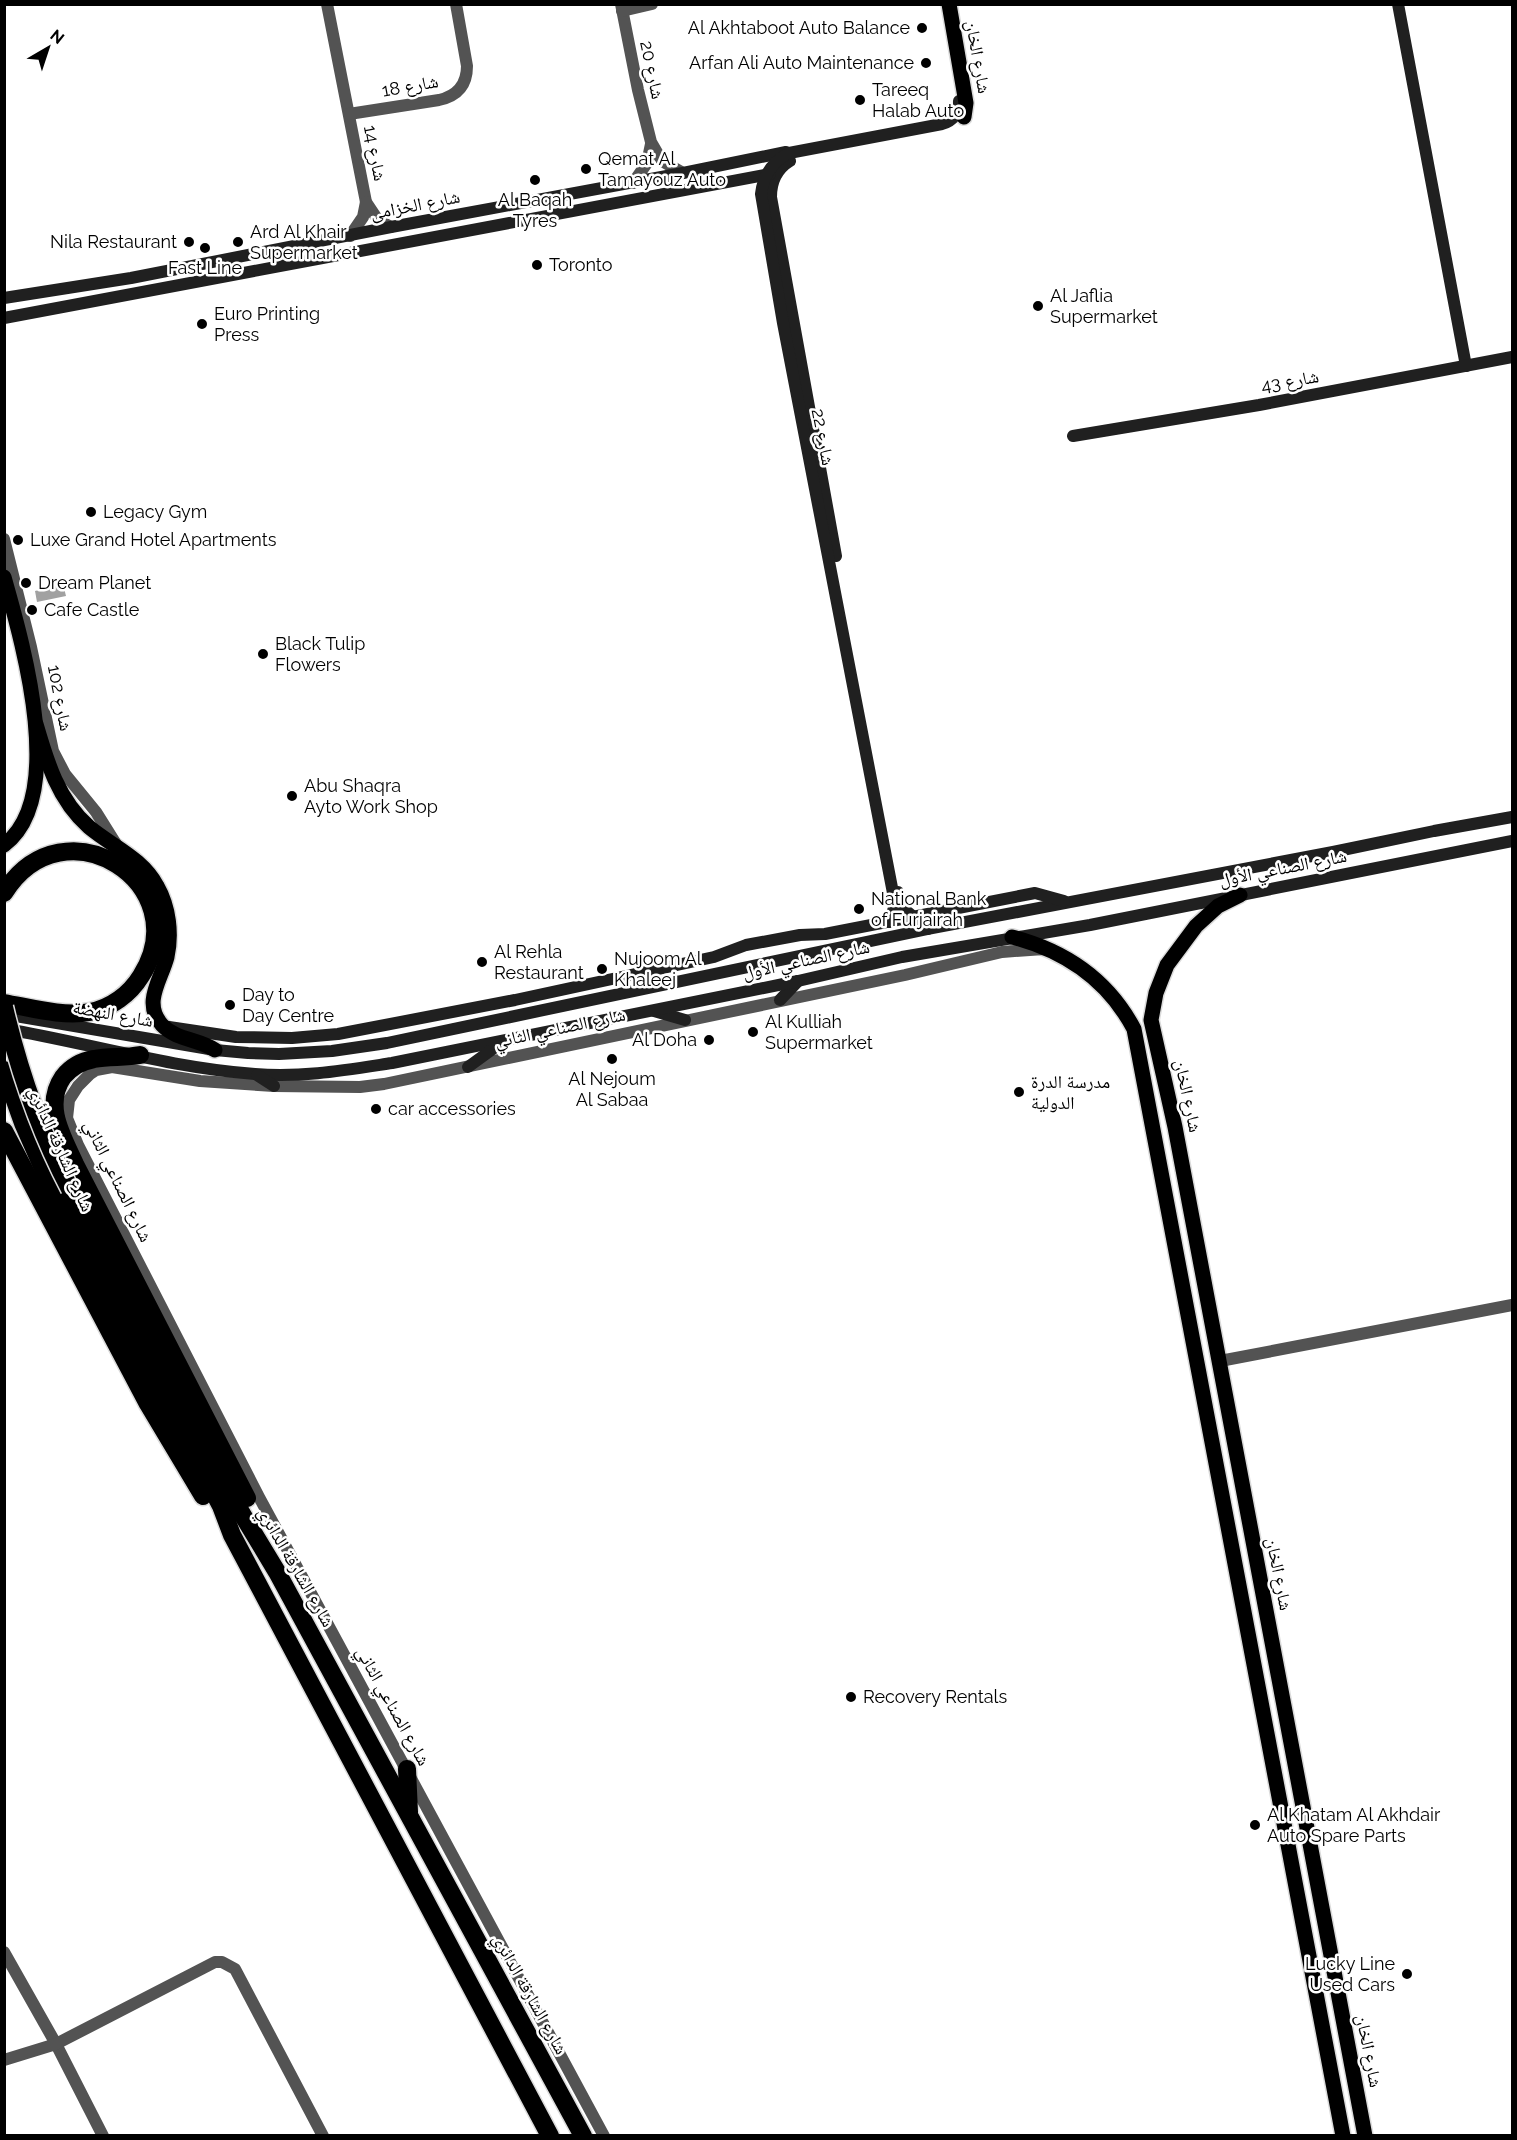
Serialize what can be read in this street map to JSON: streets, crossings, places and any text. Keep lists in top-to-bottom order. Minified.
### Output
{"streets":{"highway":["شارع الشارقة الدائري"],"main road":["شارع الخان"],"street":["شارع 20","شارع 18","شارع 14","شارع الخزامى","شارع 43","شارع 22","شارع 102","شارع الصناعي الأول","شارع النهضة","شارع الصناعي الثاني"]},"crossings":[["شارع الخان","شارع الصناعي الأول"],["شارع 20","شارع الخزامى"],["شارع 18","شارع 14"],["شارع 14","شارع الخزامى"],["شارع الخزامى","شارع 22"],["شارع الصناعي الأول","شارع النهضة"]],"places":["Al Akhtaboot Auto Balance","Arfan Ali Auto Maintenance","Tareeq Halab Auto","Qemat Al Tamayouz Auto","Al Baqah Tyres","Nila Restaurant","Ard Al Khair Supermarket","Fast Line","Toronto","Al Jaflia Supermarket","Euro Printing Press","Legacy Gym","Luxe Grand Hotel Apartments","Dream Planet","Cafe Castle","Black Tulip Flowers","Abu Shaqra Ayto Work Shop","National Bank of Furjairah","Al Rehla Restaurant","Nujoom Al Khaleej","Day to Day Centre","Al Kulliah Supermarket","Al Doha","Al Nejoum Al Sabaa","مدرسة الدرة الدولية","car accessories","Recovery Rentals","Al Khatam Al Akhdair Auto Spare Parts","Lucky Line Used Cars"],"north":"top right"}
